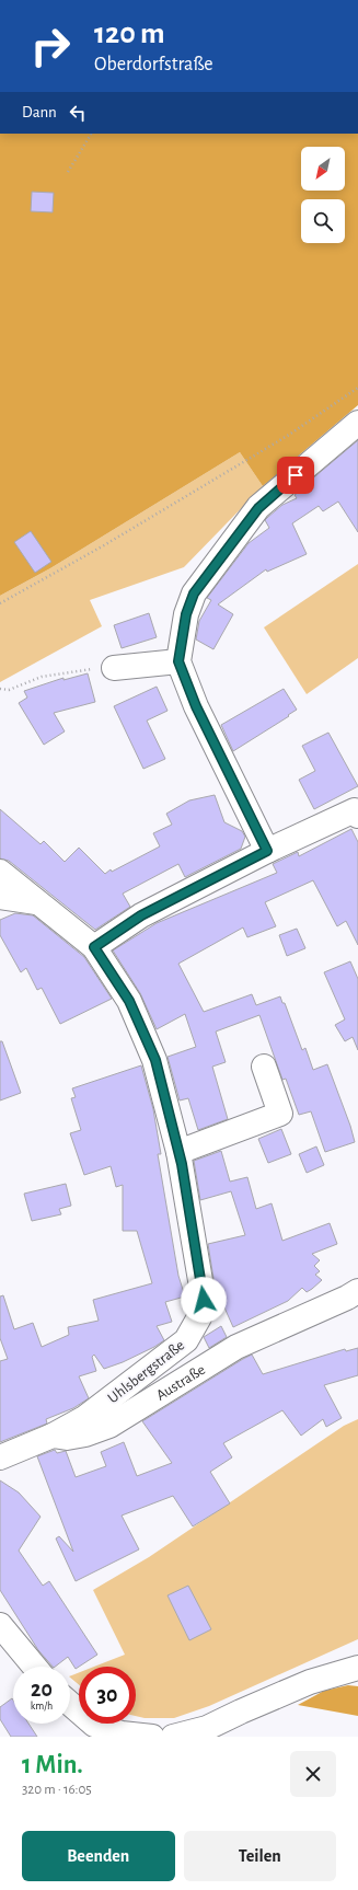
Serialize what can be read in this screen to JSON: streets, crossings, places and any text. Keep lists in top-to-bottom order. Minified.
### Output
{"streets":{"street":["Uhlsbergstraße","Austraße"]},"crossings":[["Uhlsbergstraße","Austraße"]],"north":"bottom left","page":{"turn":["120 m","Oberdorfstraße"],"then":"Dann","speed":"20 km/h","limit":"30","heading":["1 Min.","320 m · 16:05"],"buttons":["Beenden","Teilen"]}}
